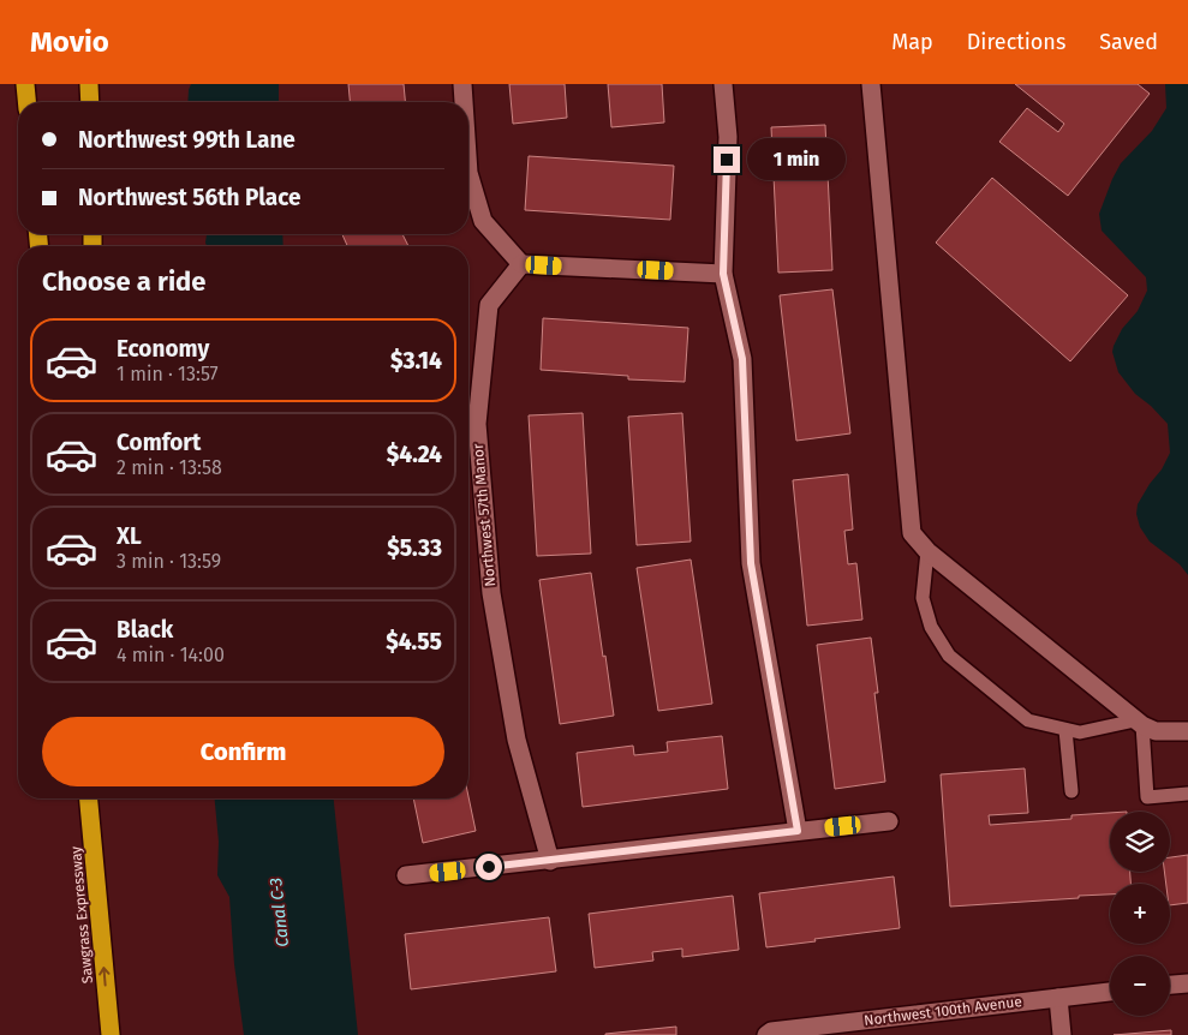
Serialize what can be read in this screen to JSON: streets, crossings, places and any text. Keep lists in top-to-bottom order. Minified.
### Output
{"streets":{"highway":["Sawgrass Expressway"],"street":["Northwest 57th Manor","Northwest 100th Avenue"]},"one_way":["Sawgrass Expressway"],"water":["Canal C-3"],"page":{"header":"Movio","nav":["Map","Directions","Saved"],"banner":["Northwest 99th Lane","Northwest 56th Place"],"bubble":"1 min","heading":"Choose a ride","list":[{"name":"Economy","note":"1 min · 13:57","value":"$3.14"},{"name":"Comfort","note":"2 min · 13:58","value":"$4.24"},{"name":"XL","note":"3 min · 13:59","value":"$5.33"},{"name":"Black","note":"4 min · 14:00","value":"$4.55"}],"buttons":"Confirm","map_buttons":["+","−"]}}
